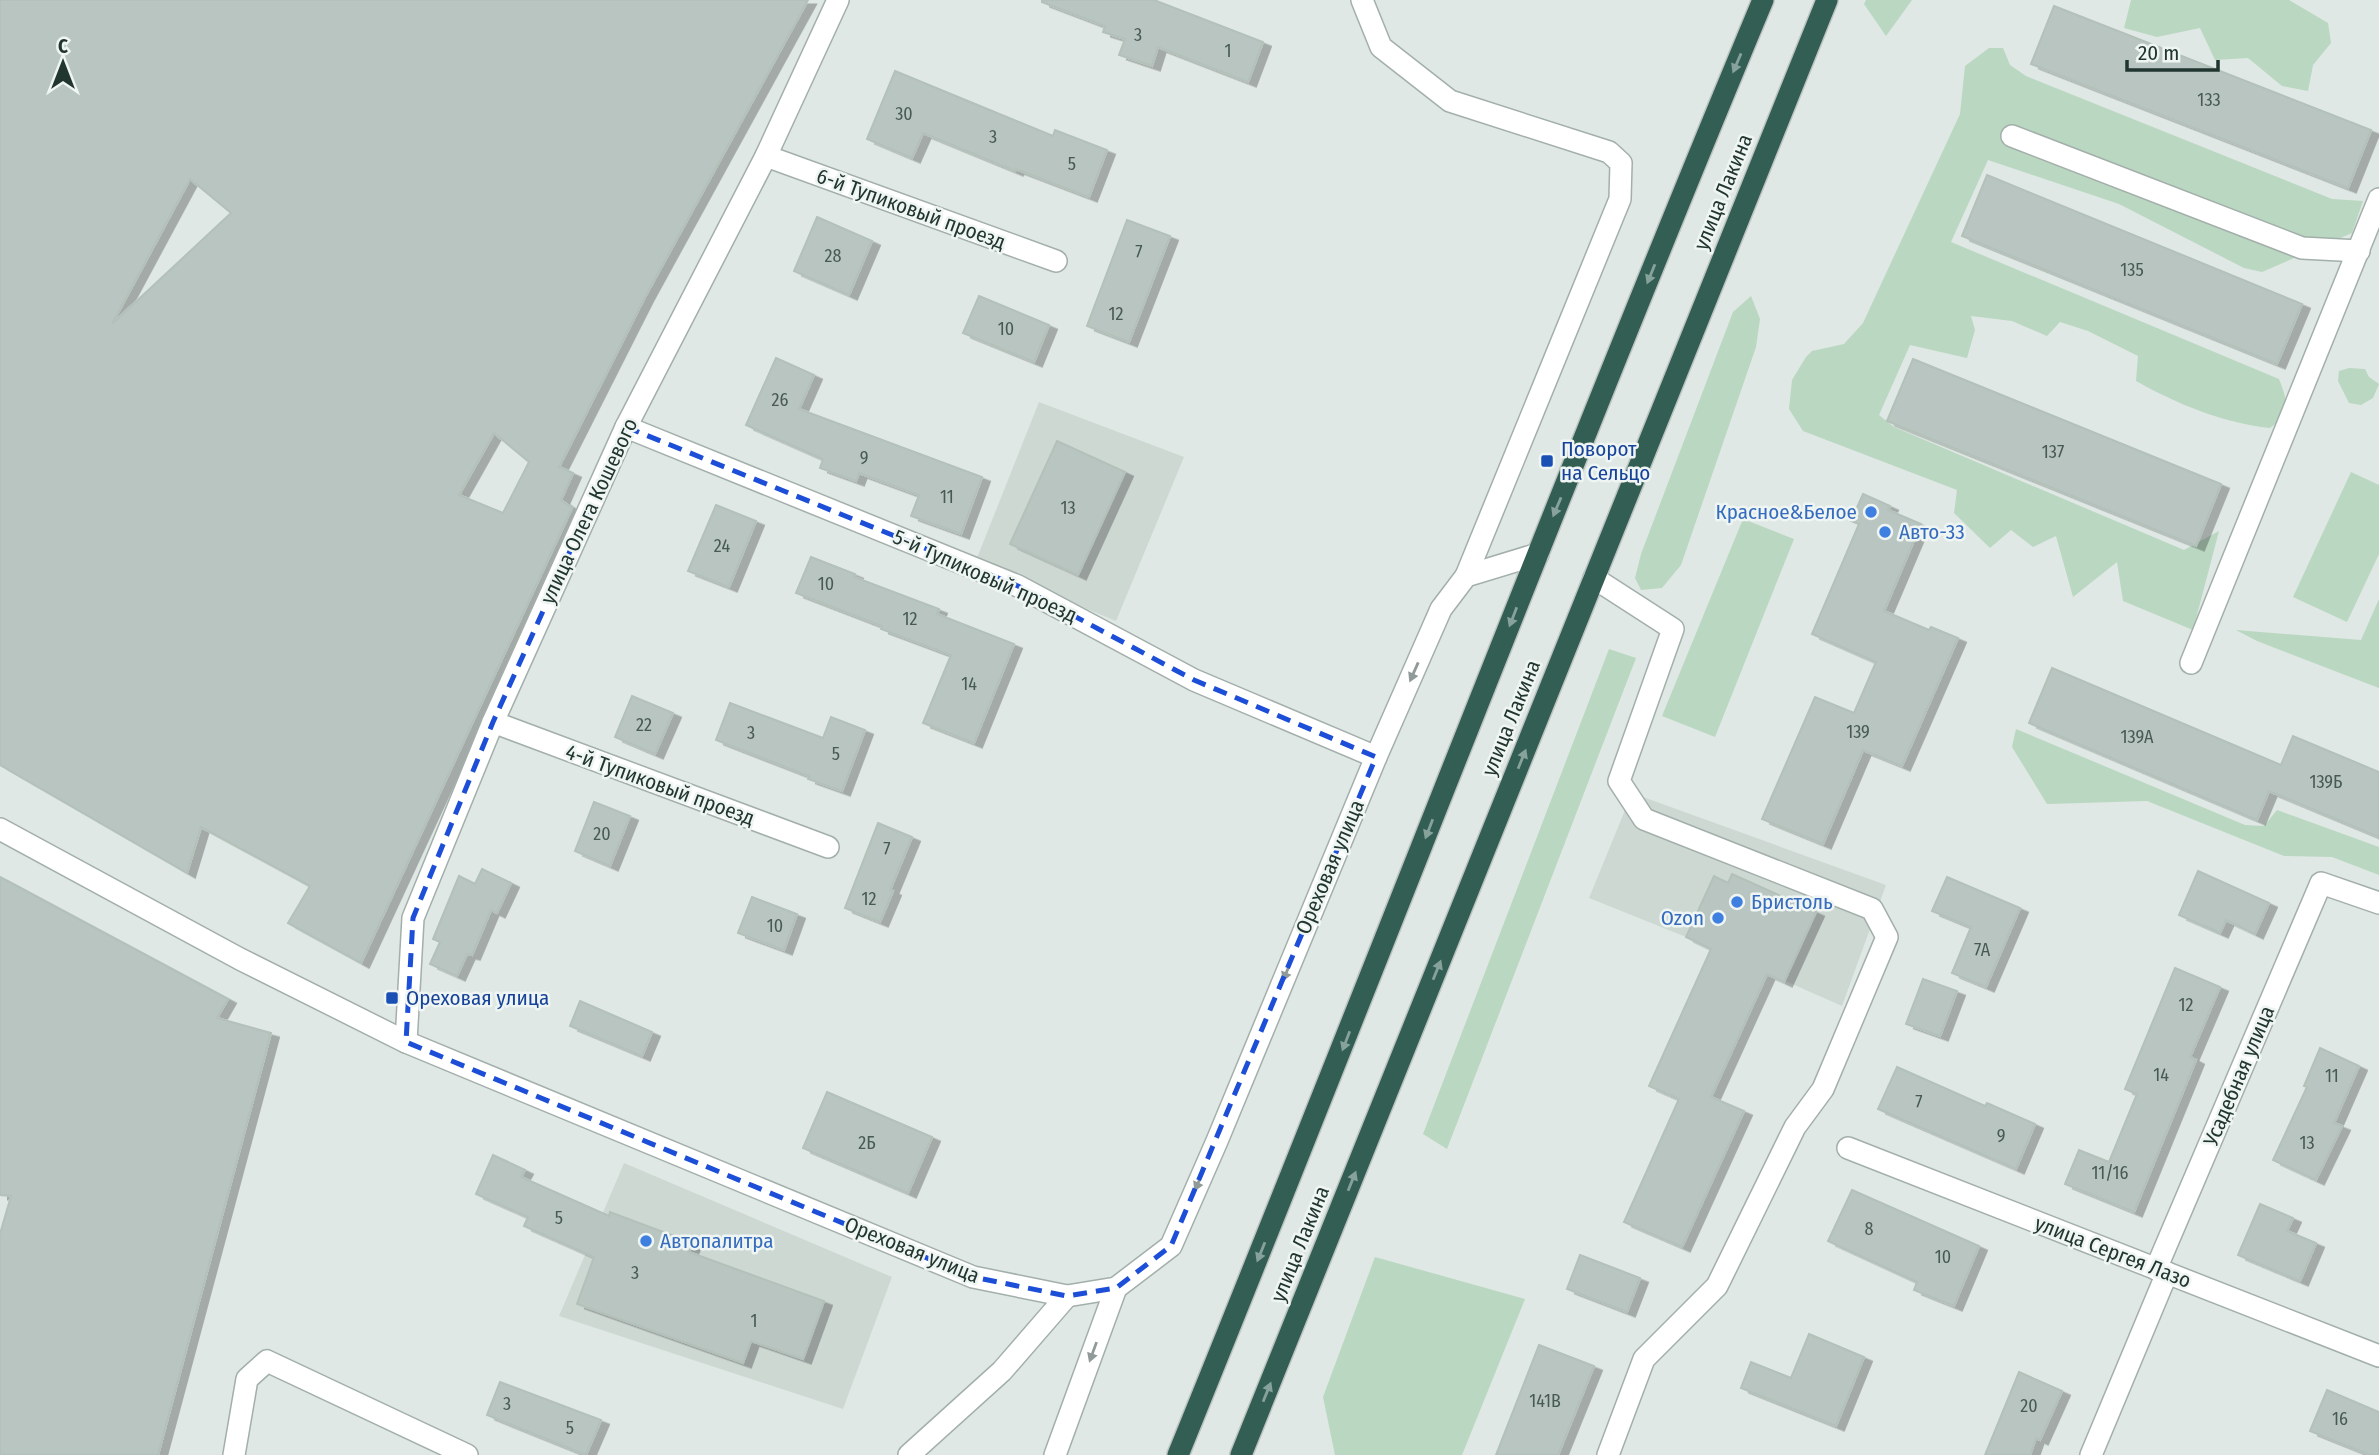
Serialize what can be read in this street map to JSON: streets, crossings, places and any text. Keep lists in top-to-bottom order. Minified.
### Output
{"streets":{"highway":["улица Лакина"],"street":["6-й Тупиковый проезд","улица Олега Кошевого","5-й Тупиковый проезд","4-й Тупиковый проезд","Ореховая улица","Усадебная улица","улица Сергея Лазо"]},"crossings":[["6-й Тупиковый проезд","улица Олега Кошевого"],["улица Олега Кошевого","5-й Тупиковый проезд"],["улица Олега Кошевого","4-й Тупиковый проезд"],["улица Олега Кошевого","Ореховая улица"],["5-й Тупиковый проезд","Ореховая улица"],["Усадебная улица","улица Сергея Лазо"]],"places":{"transit":["Поворот на Сельцо","Ореховая улица"],"other":["Красное&Белое","Авто-33","Бристоль","Ozon","Автопалитра"]},"house_numbers":["3","1","133","30","3","5","7","28","135","12","10","26","137","9","11","13","24","10","12","14","22","139","3","139А","5","139Б","20","7","12","10","7А","12","14","11","7","9","2Б","13","11/16","5","8","10","3","1","141В","3","20","16","5"],"scale_bar":"20 m","north":"top"}
